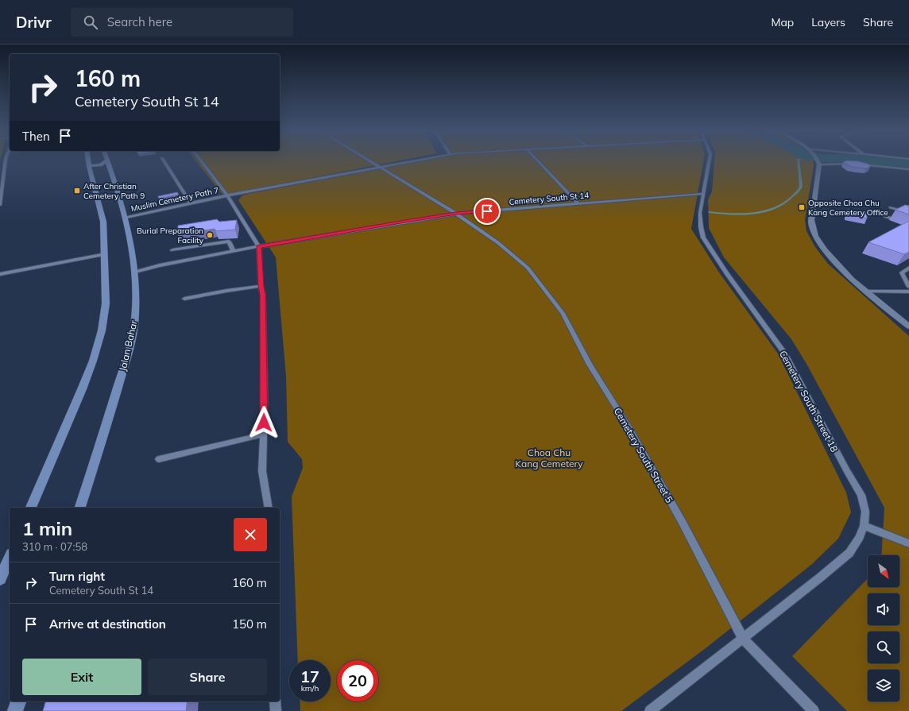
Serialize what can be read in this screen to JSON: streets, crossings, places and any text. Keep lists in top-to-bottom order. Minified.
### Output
{"streets":{"main road":["Jalan Bahar"],"lane":["Cemetery South St 14","Muslim Cemetery Path 7","Cemetery South Street 18","Cemetery South Street 5"]},"crossings":[["Cemetery South St 14","Jalan Bahar"],["Cemetery South St 14","Cemetery South Street 18"],["Cemetery South St 14","Cemetery South Street 5"],["Muslim Cemetery Path 7","Jalan Bahar"],["Muslim Cemetery Path 7","Cemetery South Street 5"],["Cemetery South Street 18","Cemetery South Street 5"]],"parks":["Choa Chu Kang Cemetery"],"places":{"transit":["After Christian Cemetery Path 9","Opposite Choa Chu Kang Cemetery Office"],"other":["Burial Preparation Facility"]},"north":"bottom right","page":{"header":"Drivr","search":"Search here","nav":["Map","Layers","Share"],"turn":["160 m","Cemetery South St 14"],"then":"Then","heading":["1 min","310 m · 07:58"],"list":[{"name":"Turn right","note":"Cemetery South St 14","value":"160 m"},{"name":"Arrive at destination","value":"150 m"}],"buttons":["Exit","Share"],"speed":"17 km/h","limit":"20"}}
